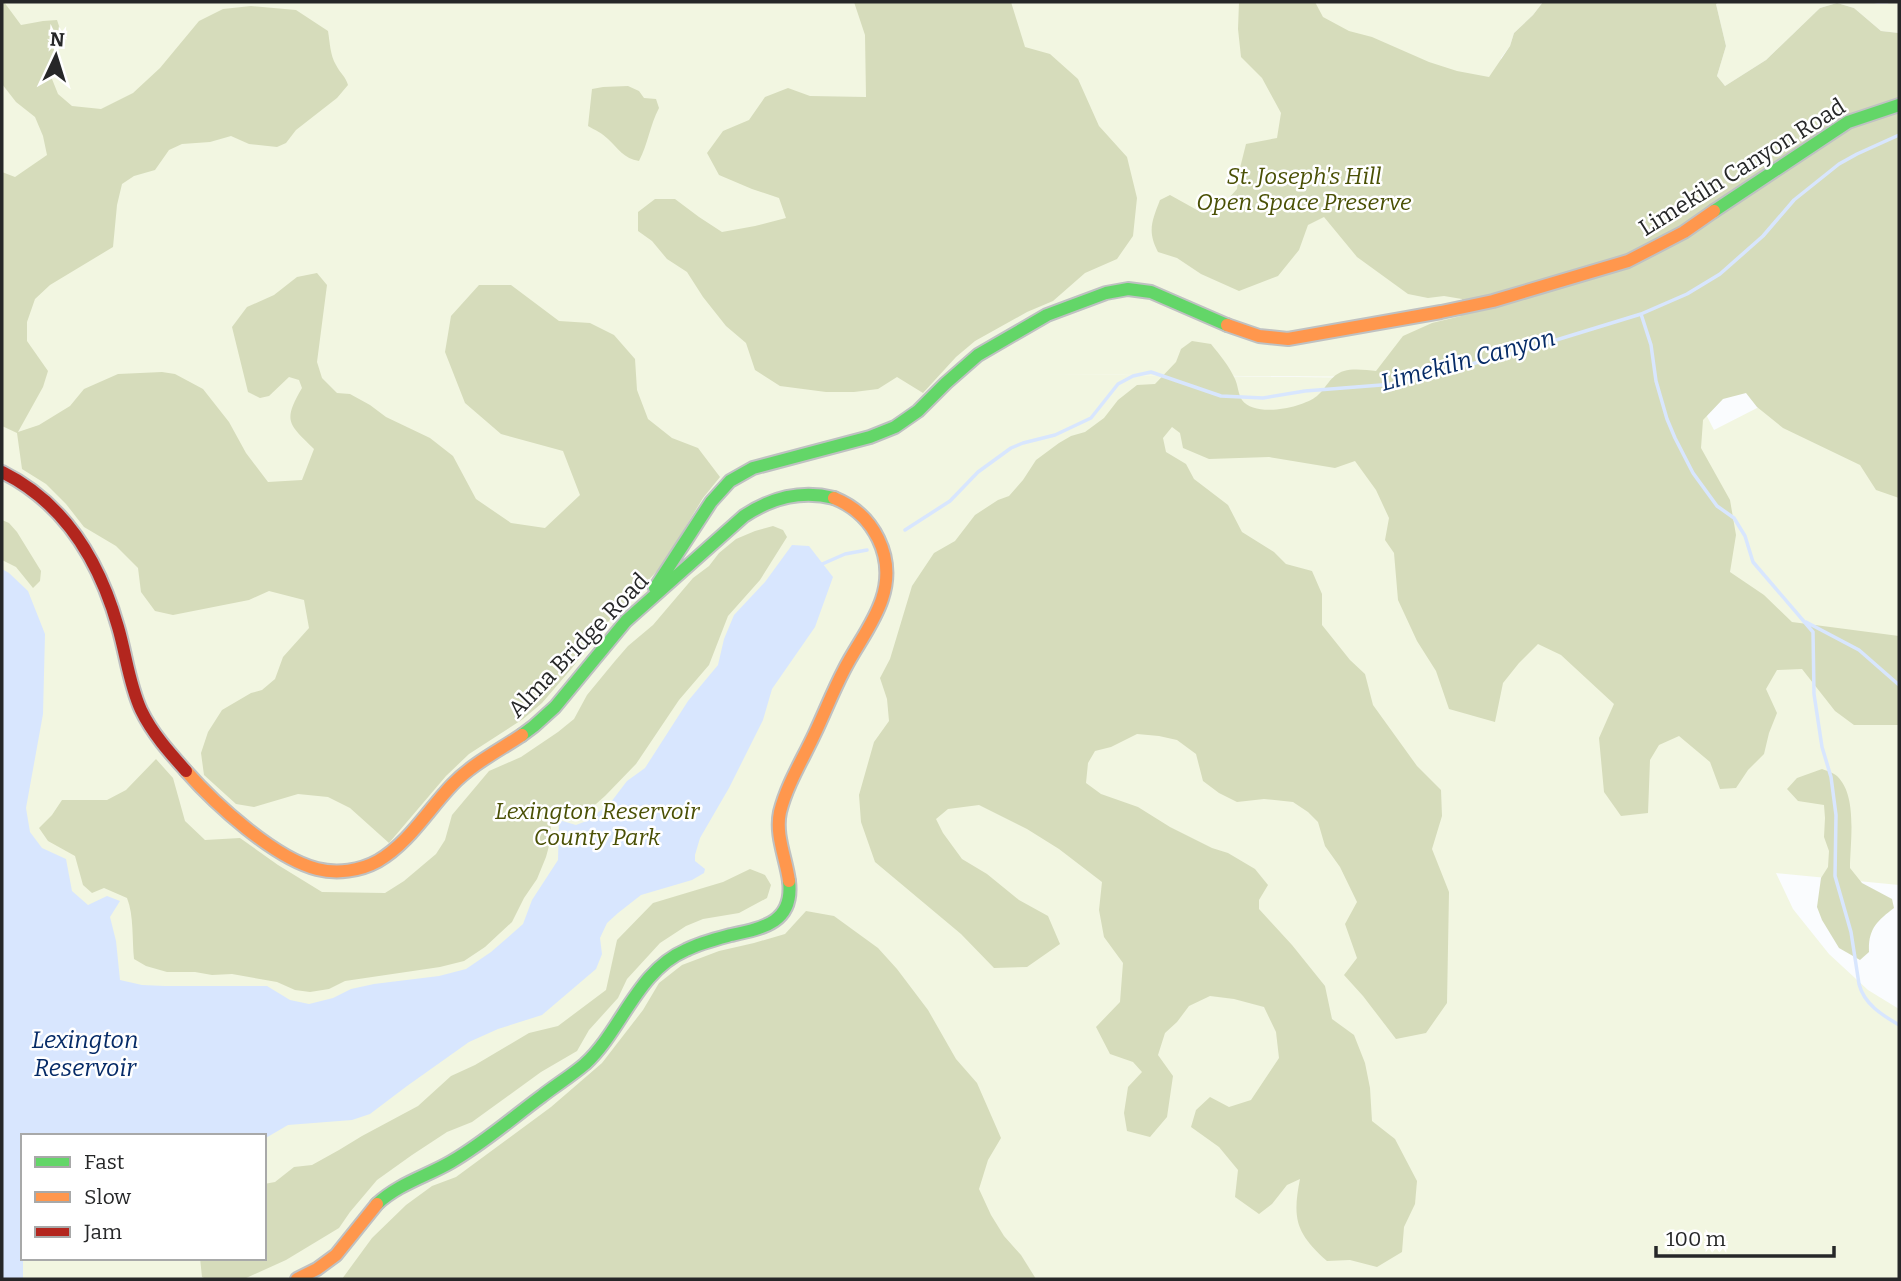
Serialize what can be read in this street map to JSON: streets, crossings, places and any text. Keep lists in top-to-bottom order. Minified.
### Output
{"streets":{"street":["Limekiln Canyon Road","Alma Bridge Road"]},"crossings":[["Limekiln Canyon Road","Alma Bridge Road"]],"water":["Limekiln Canyon","Lexington Reservoir"],"parks":["St. Joseph's Hill Open Space Preserve","Lexington Reservoir County Park"],"legend":["Fast","Slow","Jam"],"scale_bar":"100 m","north":"top"}
